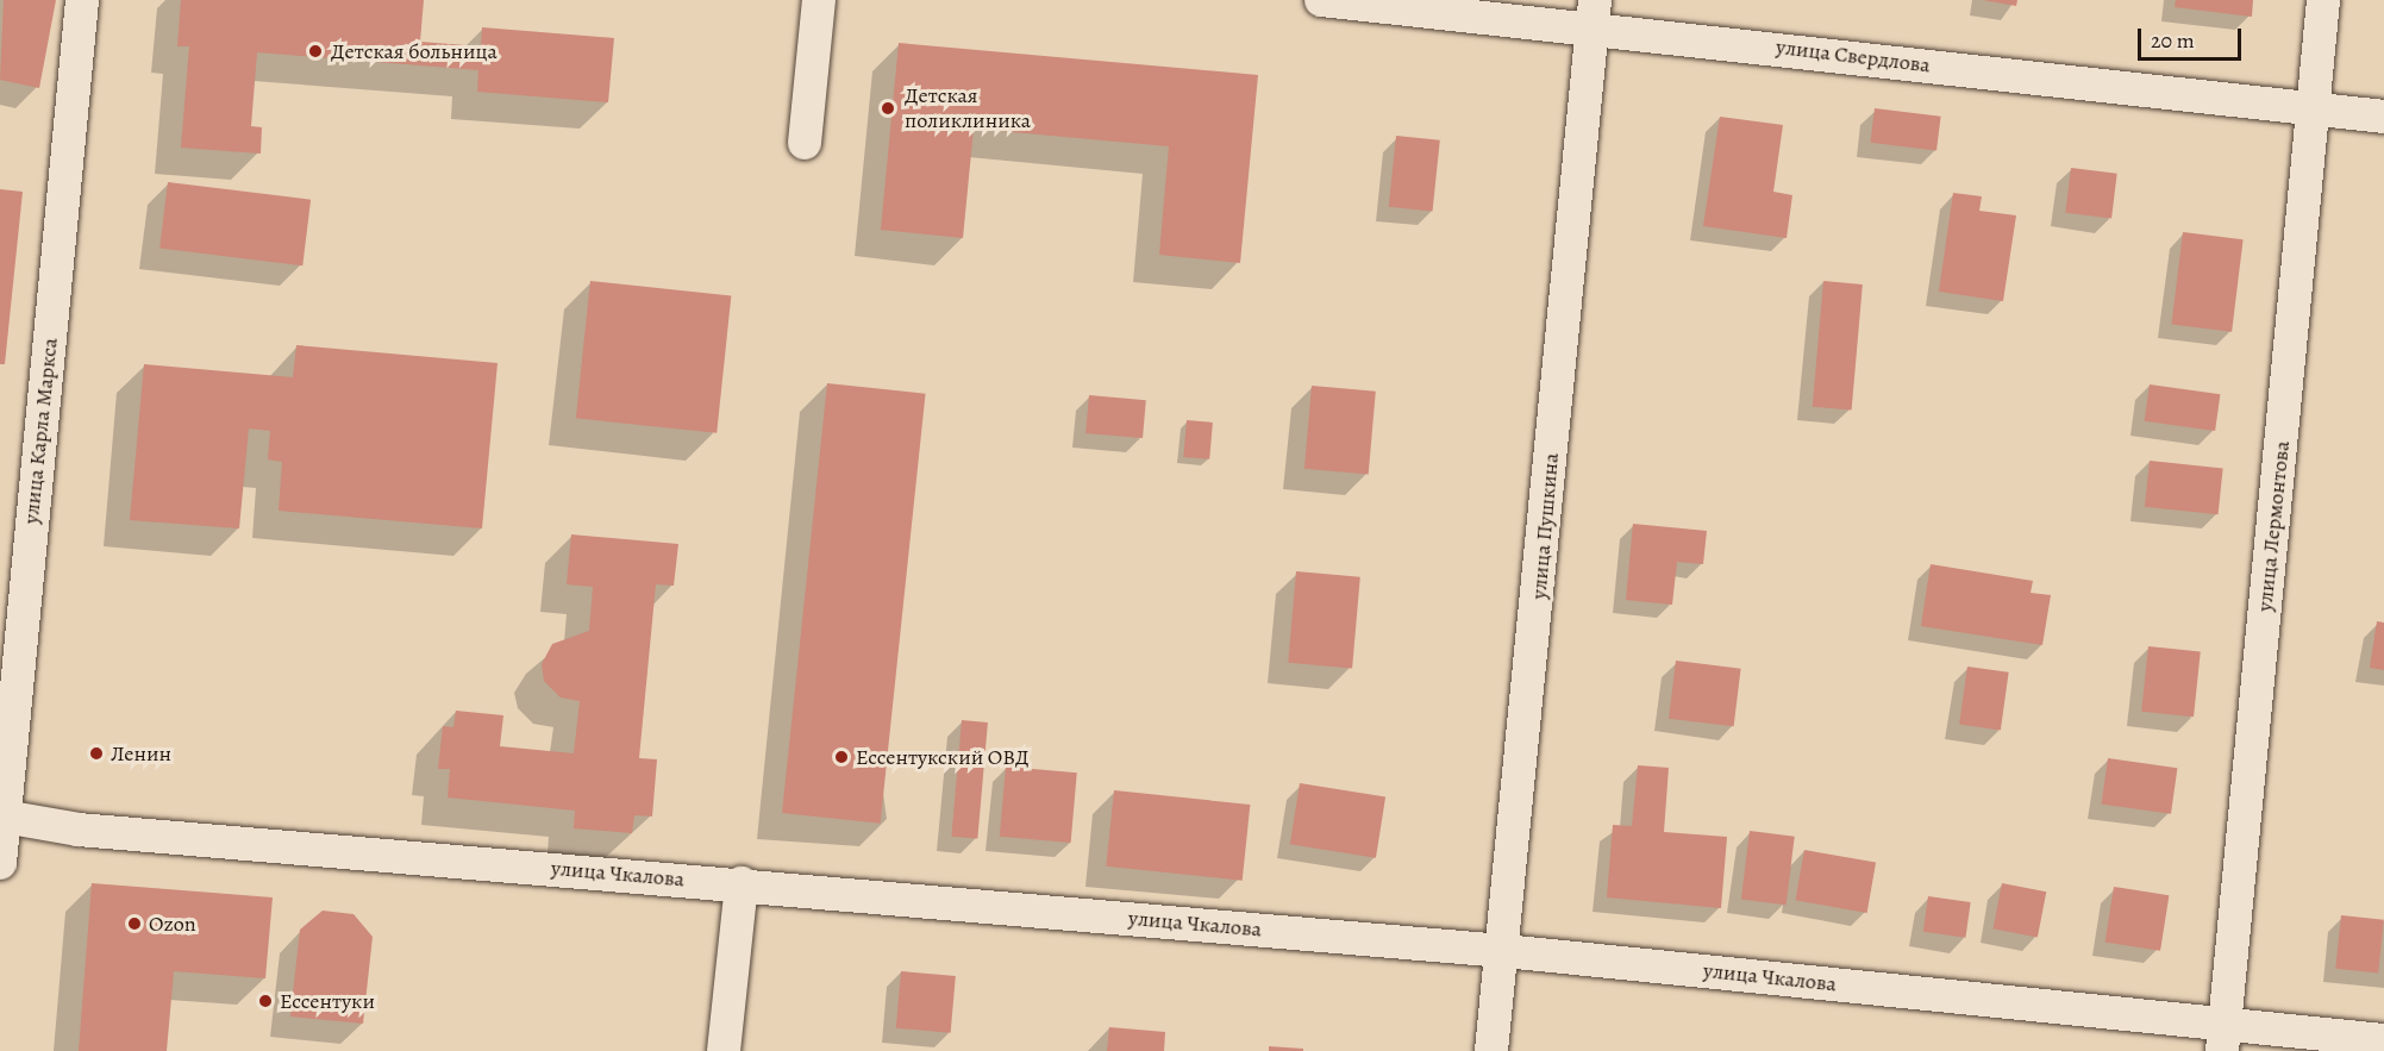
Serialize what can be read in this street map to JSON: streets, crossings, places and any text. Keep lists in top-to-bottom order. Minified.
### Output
{"streets":{"street":["улица Свердлова","улица Карла Маркса","улица Пушкина","улица Лермонтова","улица Чкалова"]},"crossings":[["улица Свердлова","улица Пушкина"],["улица Свердлова","улица Лермонтова"],["улица Карла Маркса","улица Чкалова"],["улица Пушкина","улица Чкалова"],["улица Лермонтова","улица Чкалова"]],"places":["Детская больница","Детская поликлиника","Ленин","Ессентукский ОВД","Ozon","Ессентуки"],"scale_bar":"20 m"}
